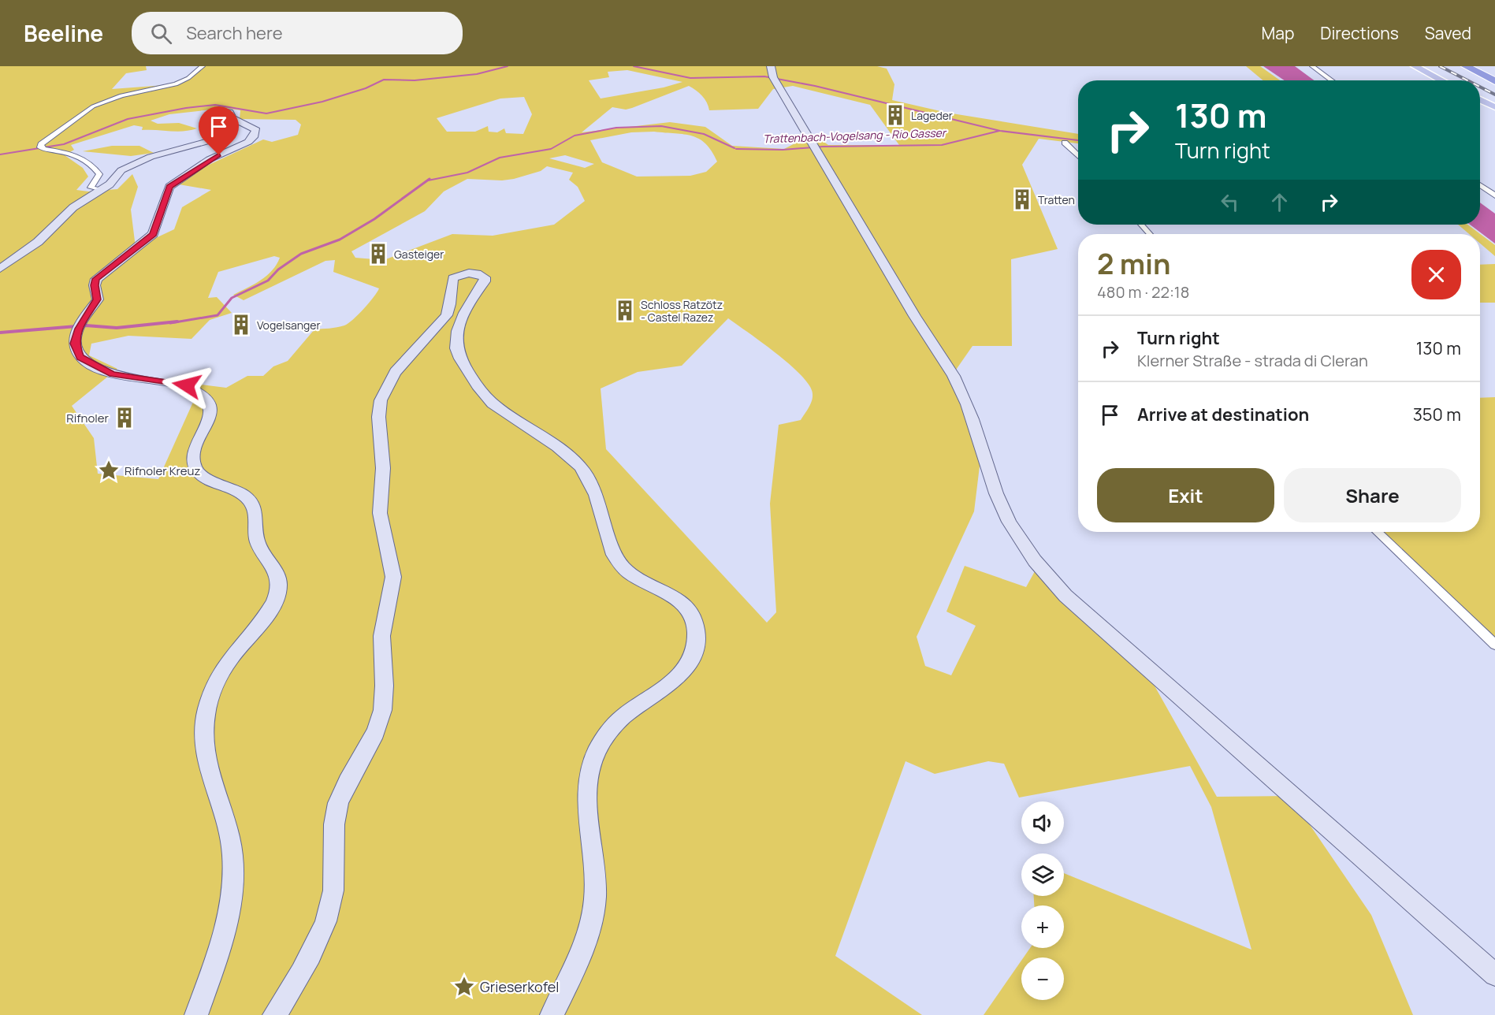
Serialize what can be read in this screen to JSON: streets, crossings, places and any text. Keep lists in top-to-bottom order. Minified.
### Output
{"water":["Trattenbach-Vogelsang - Rio Gasser"],"places":{"building":["Lageder","Tratten","Gasteiger","Schloss Ratzötz - Castel Razez","Vogelsanger","Rifnoler"],"place":["Rifnoler Kreuz","Grieserkofel"]},"page":{"header":"Beeline","search":"Search here","nav":["Map","Directions","Saved"],"turn":["130 m","Turn right"],"heading":["2 min","480 m · 22:18"],"list":[{"name":"Turn right","note":"Klerner Straße - strada di Cleran","value":"130 m"},{"name":"Arrive at destination","value":"350 m"}],"buttons":["Exit","Share"],"map_buttons":["+","−"]}}
